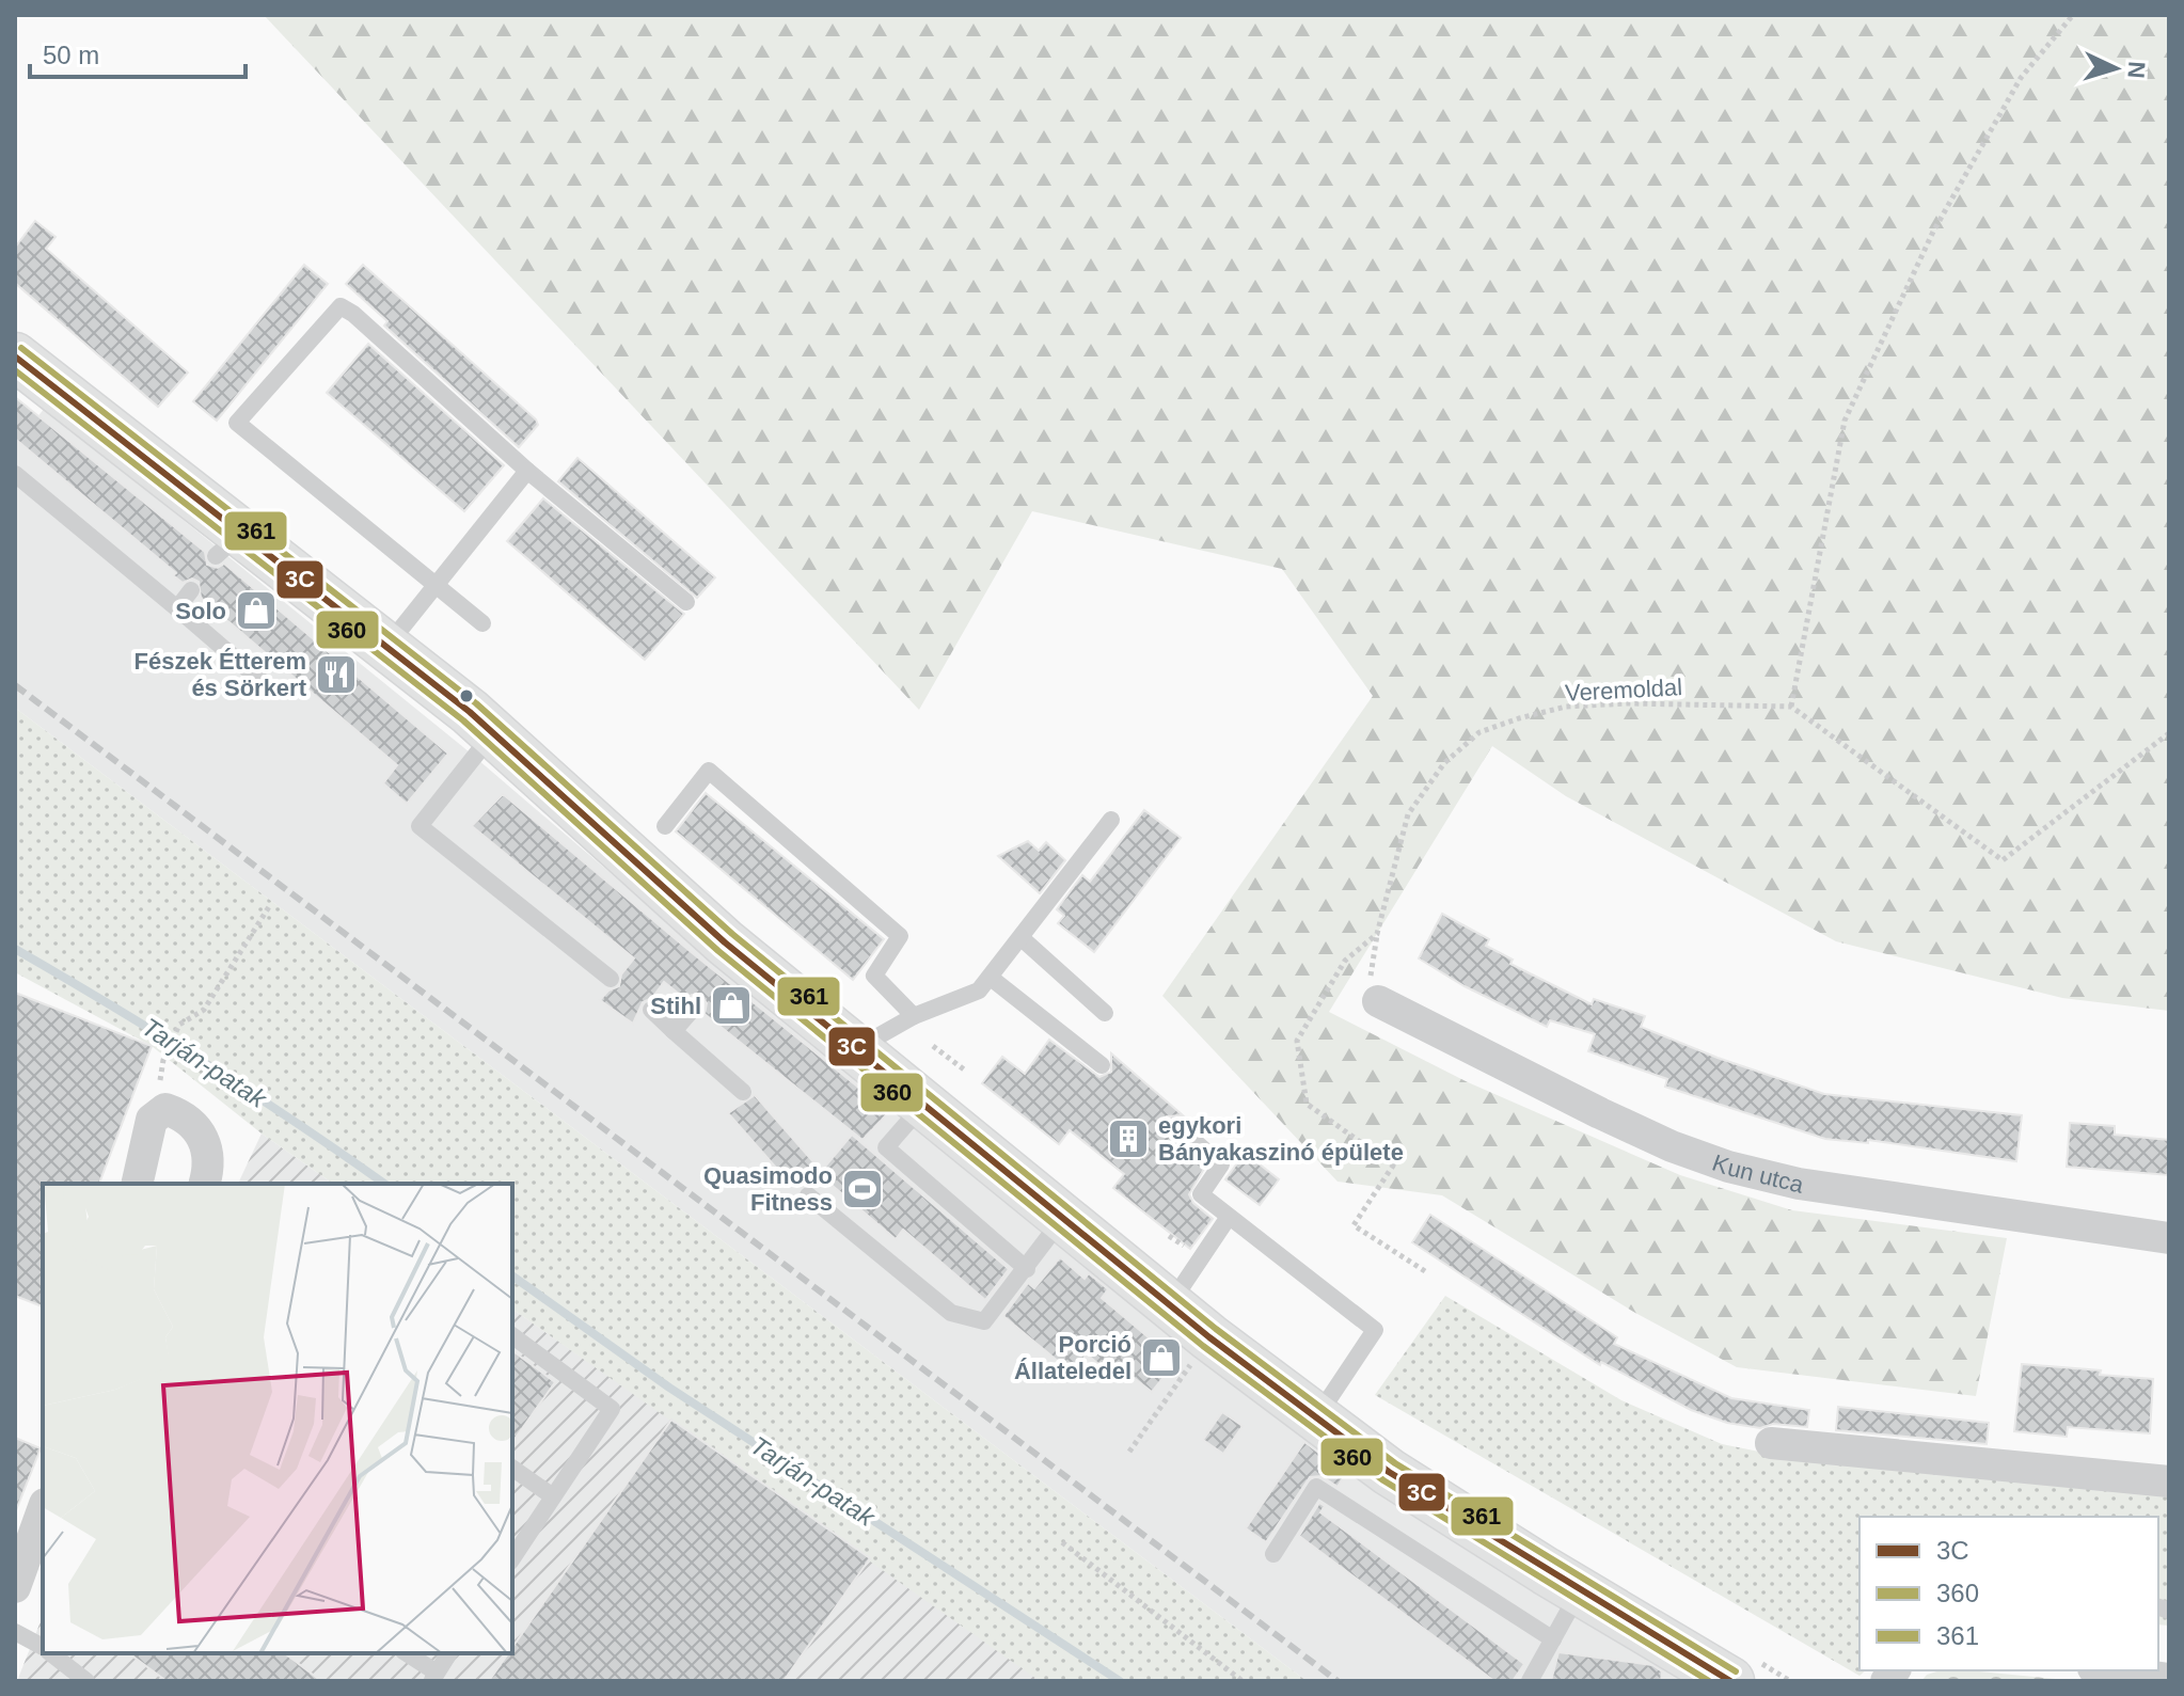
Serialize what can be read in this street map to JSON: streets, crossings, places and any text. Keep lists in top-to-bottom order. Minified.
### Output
{"streets":{"street":["Kun utca"],"path":["Veremoldal"]},"crossings":[["Veremoldal","Kun utca"]],"water":["Tarján-patak"],"places":{"shop":["Solo","Stihl","Porció Állateledel"],"restaurant":["Fészek Étterem és Sörkert"],"building":["egykori Bányakaszinó épülete"],"sports":["Quasimodo Fitness"]},"lines":["transit line 361","transit line 3C","transit line 360"],"legend":["3C","360","361"],"scale_bar":"50 m","north":"right"}
